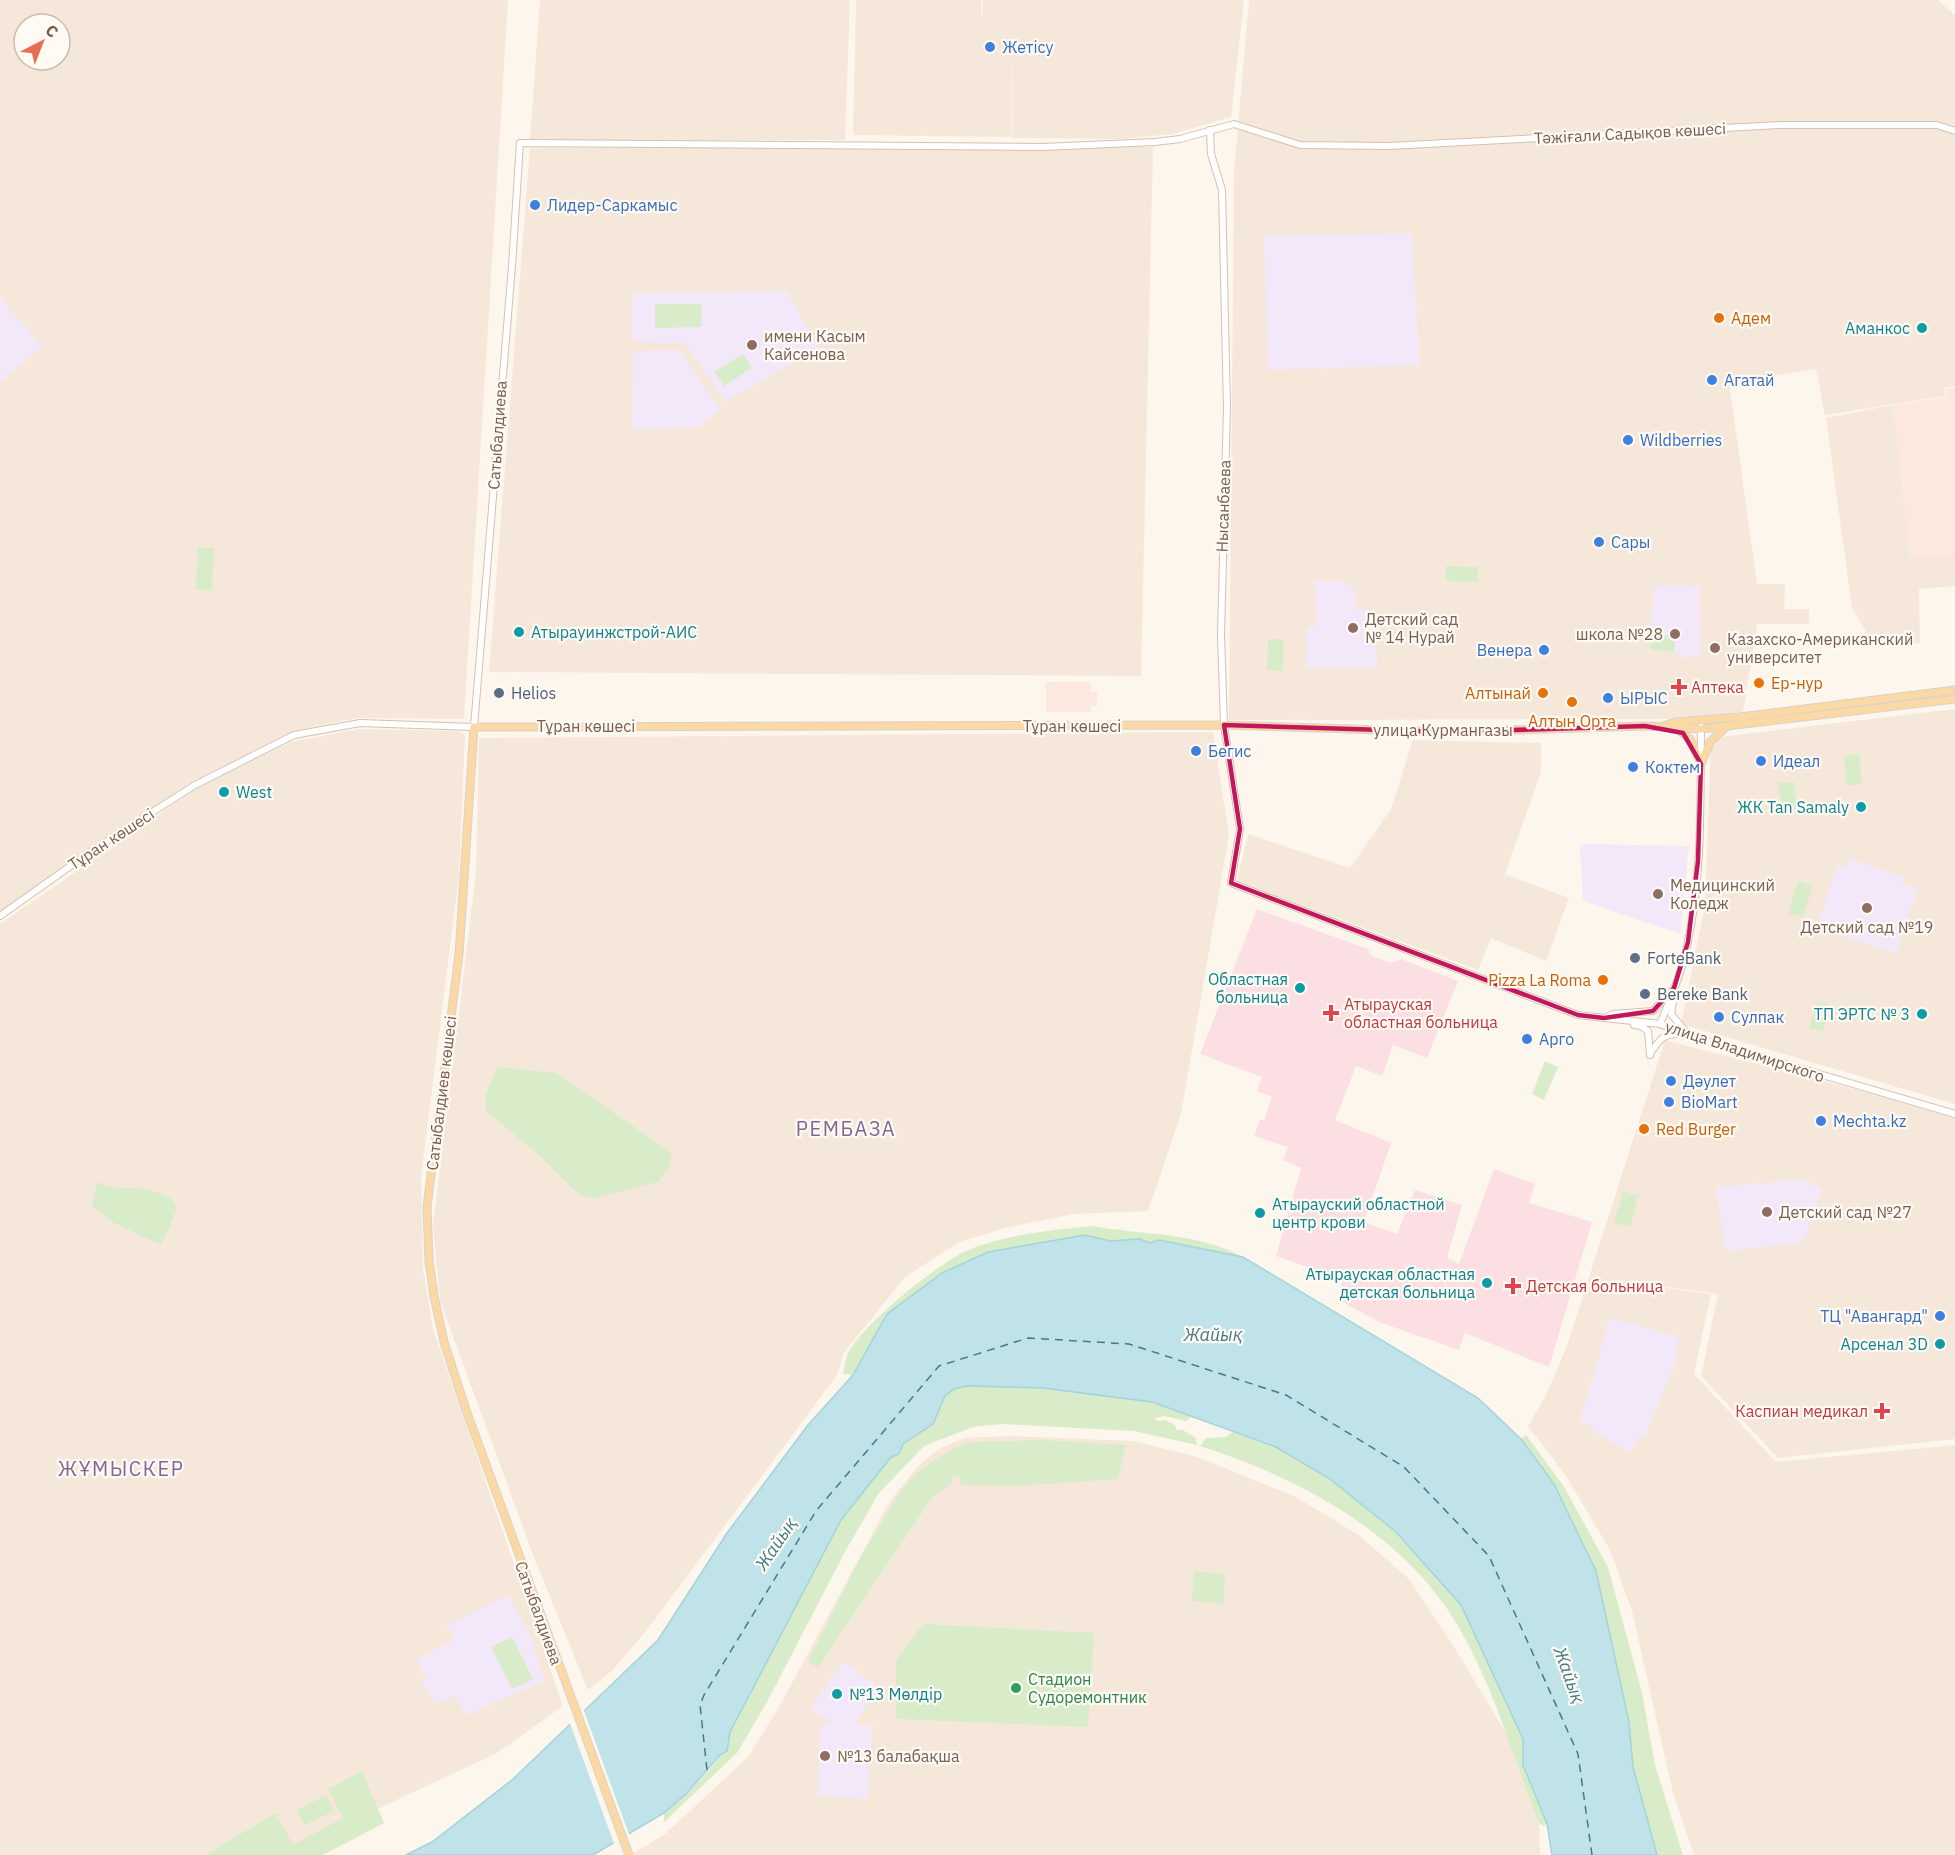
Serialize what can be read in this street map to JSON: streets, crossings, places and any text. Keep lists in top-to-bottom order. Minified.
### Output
{"streets":{"main road":["Сатыбалдиева","Тұран көшесі","улица Курмангазы","Сатыбалдиев көшесі"],"street":["Тәжіғали Садықов көшесі","Нысанбаева","улица Владимирского"]},"crossings":[["Тәжіғали Садықов көшесі","Сатыбалдиева"],["Тәжіғали Садықов көшесі","Нысанбаева"],["Сатыбалдиева","Тұран көшесі"],["Сатыбалдиева","Сатыбалдиев көшесі"],["Нысанбаева","Тұран көшесі"],["Нысанбаева","улица Курмангазы"],["Нысанбаева","улица Владимирского"],["Тұран көшесі","улица Курмангазы"],["Тұран көшесі","Сатыбалдиев көшесі"]],"districts":["РЕМБАЗА","ЖҰМЫСКЕР"],"water":["Жайық"],"places":{"other":["Жетісу","Лидер-Саркамыс","Адем","Аманкос","имени Касым Кайсенова","Агатай","Wildberries","Сары","Детский сад № 14 Нурай","Атырауинжстрой-АИС","школа №28","Казахско-Американский университет","Венера","Ер-нур","Helios","Алтынай","ЫРЫС","Алтын Орта","Бегис","Идеал","Коктем","West","ЖК Tan Samaly","Медицинский Коледж","Детский сад №19","ForteBank","Pizza La Roma","Областная больница","Bereke Bank","ТП ЭРТС № 3","Сулпак","Арго","Дәулет","BioMart","Mechta.kz","Red Burger","Детский сад №27","Атырауский областной центр крови","Атырауская областная детская больница","ТЦ \"Авангард\"","Арсенал 3D","Стадион Судоремонтник","№13 Мөлдiр","№13 балабақша"],"health":["Аптека","Атырауская областная больница","Детская больница","Каспиан медикал"]},"north":"top right"}
